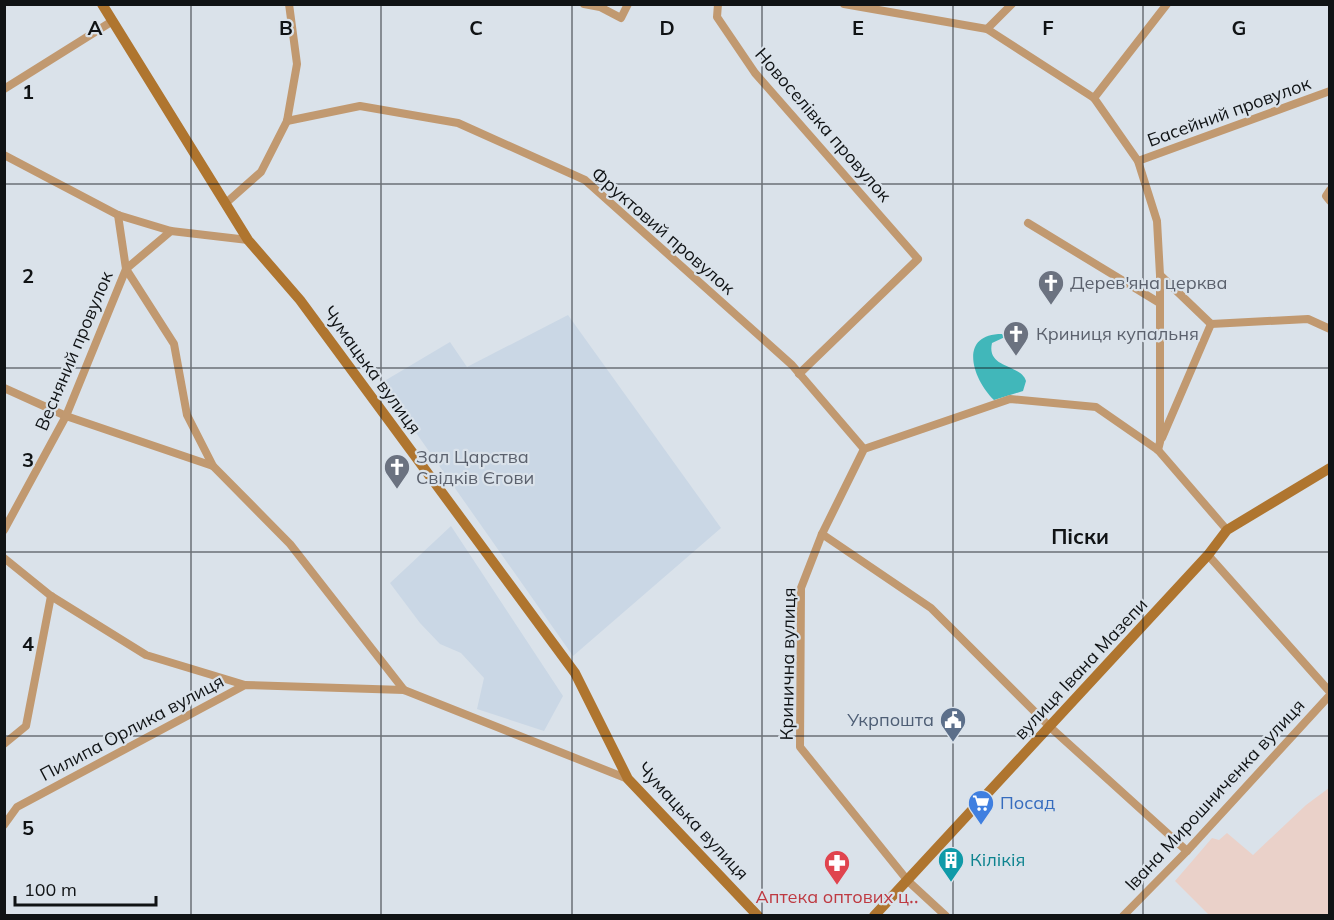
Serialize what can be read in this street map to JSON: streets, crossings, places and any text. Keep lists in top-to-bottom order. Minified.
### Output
{"streets":{"street":["Басейний провулок","Новоселівка провулок","Фруктовий провулок","Весняний провулок","Чумацька вулиця","Кринична вулиця","вулиця Івана Мазепи","Пилипа Орлика вулиця","Івана Мирошниченка вулиця"]},"crossings":[["Новоселівка провулок","Фруктовий провулок"],["Фруктовий провулок","Кринична вулиця"],["Чумацька вулиця","Пилипа Орлика вулиця"],["Кринична вулиця","вулиця Івана Мазепи"]],"districts":["Піски"],"places":{"church":["Дерев'яна церква","Криниця купальня","Зал Царства Свідків Єгови"],"public building":["Укрпошта"],"supermarket":["Посад"],"building":["Кілікія"],"pharmacy":["Аптека оптових ц‥"]},"scale_bar":"100 m","grid":{"columns":["A","B","C","D","E","F","G"],"rows":["1","2","3","4","5"]}}
